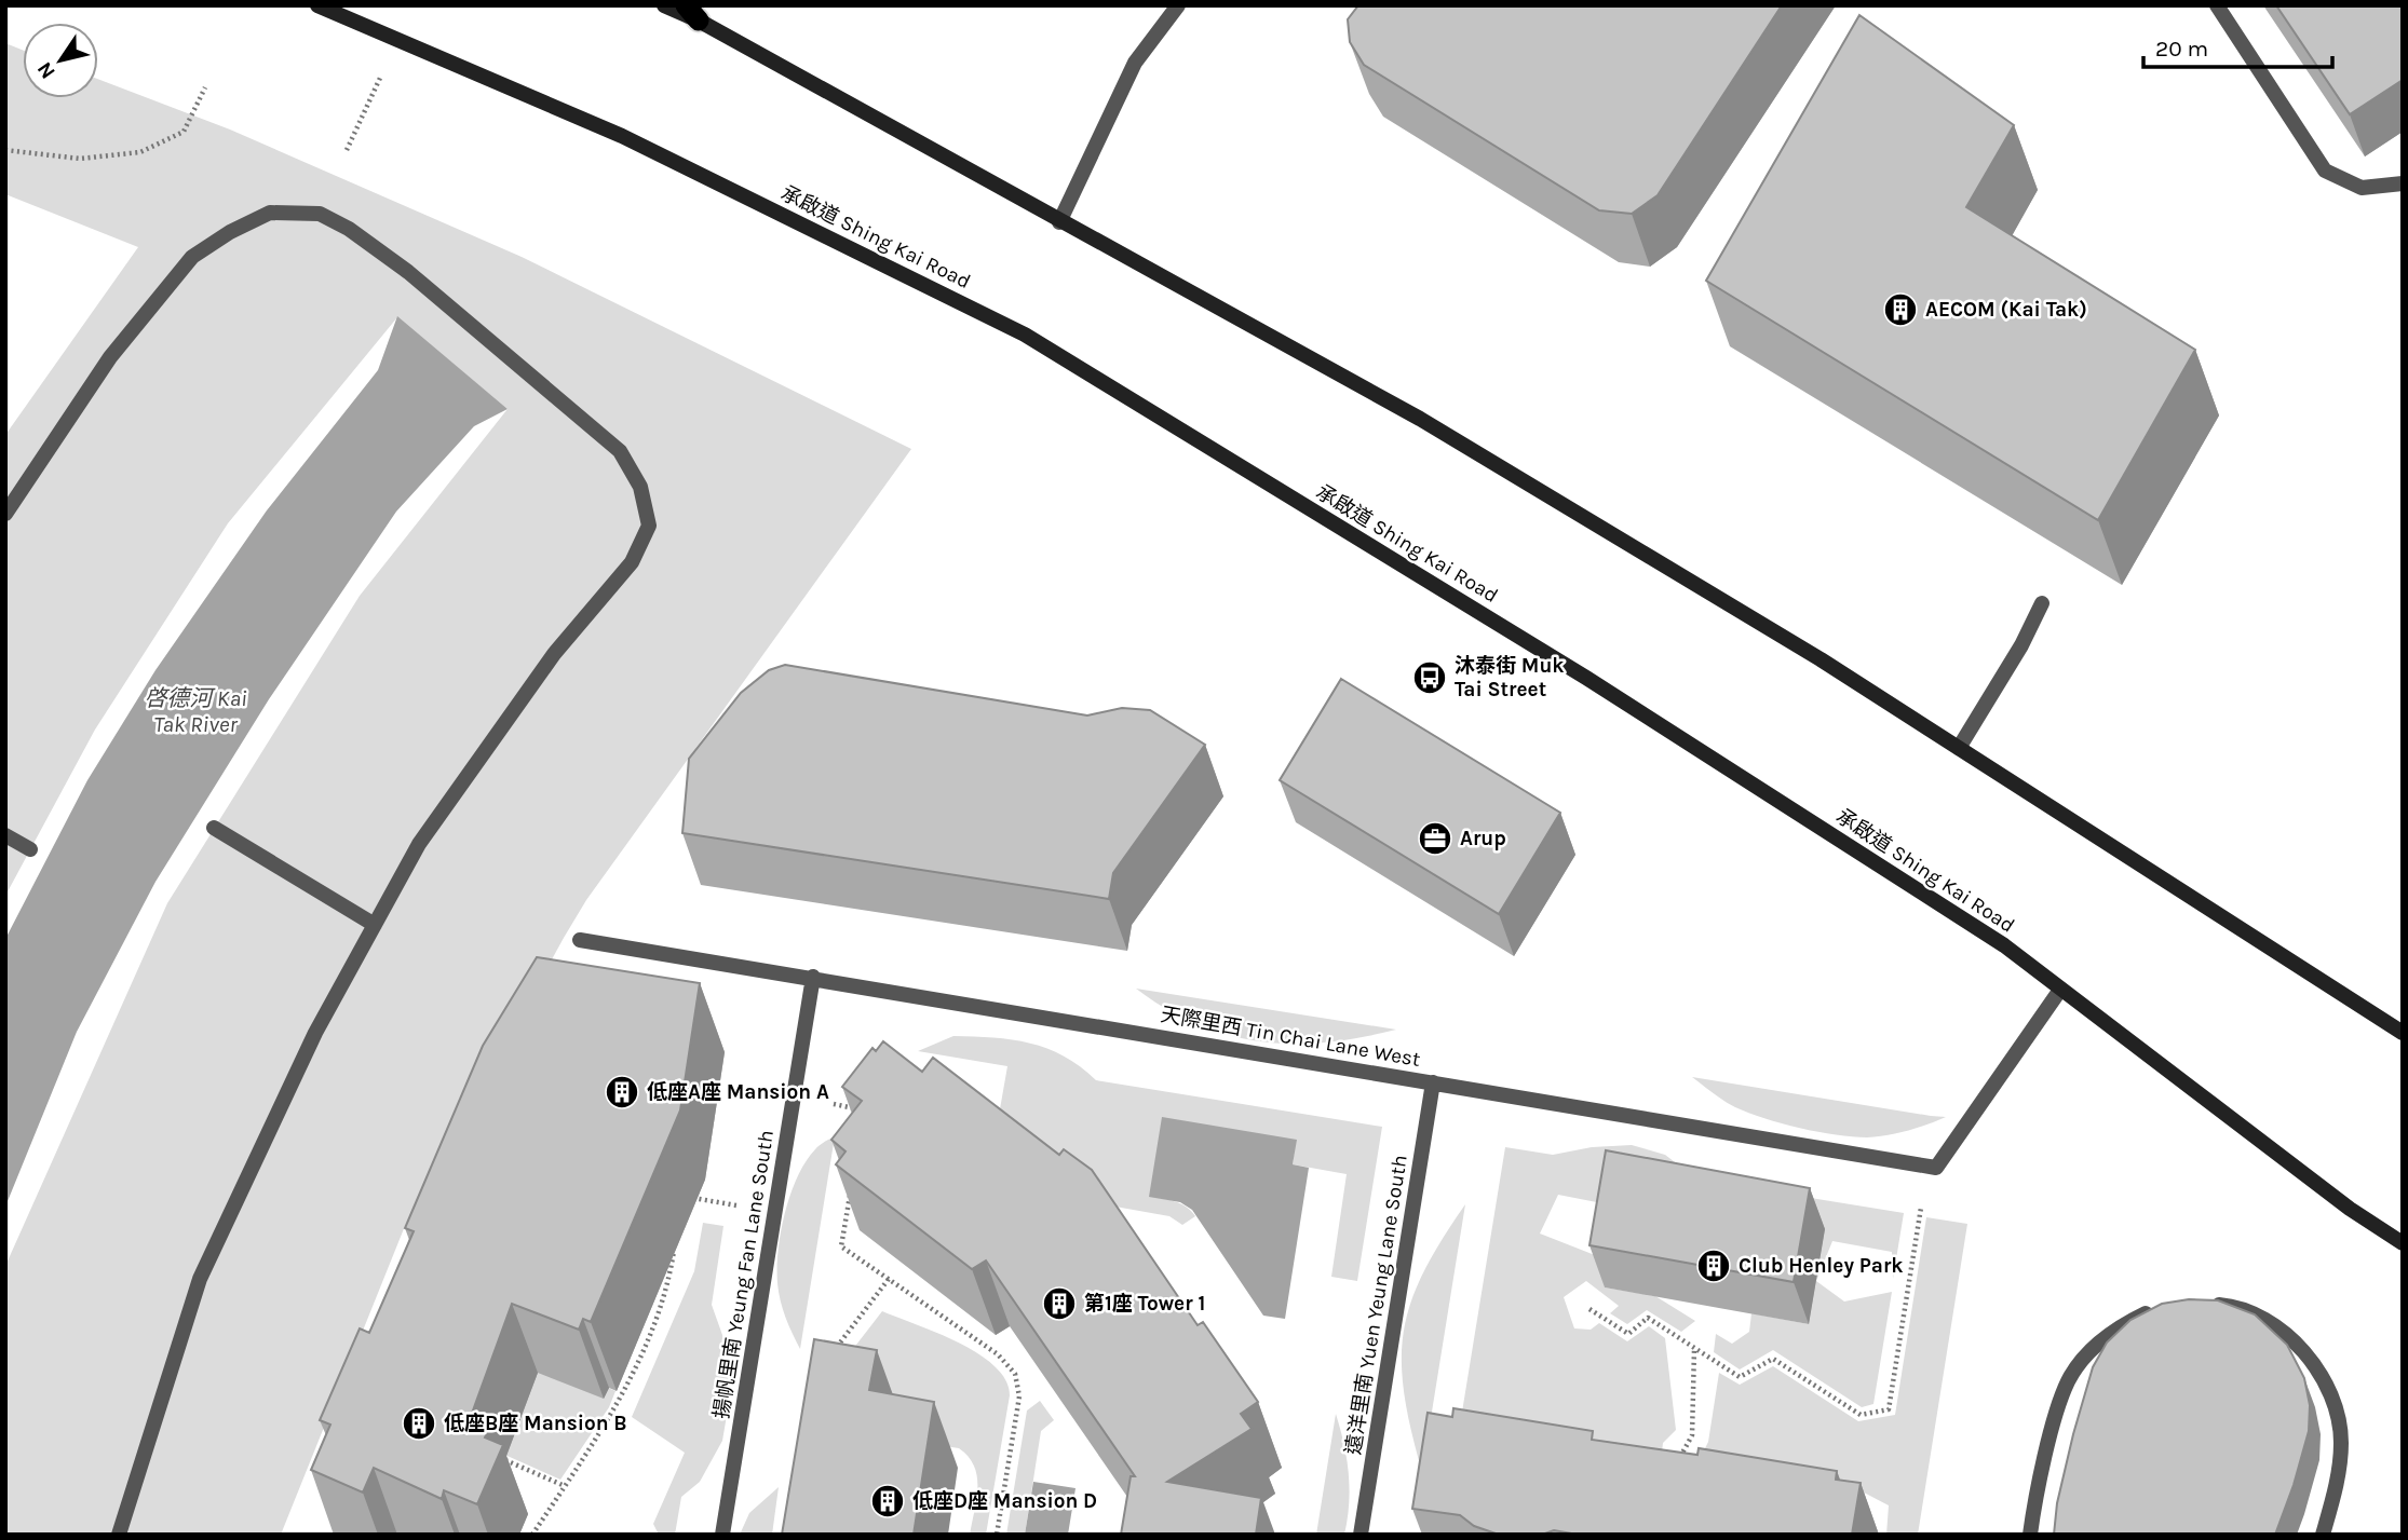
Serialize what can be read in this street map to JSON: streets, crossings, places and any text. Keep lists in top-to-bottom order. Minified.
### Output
{"streets":{"main road":["承啟道 Shing Kai Road"],"street":["天際里西 Tin Chai Lane West","揚帆里南 Yeung Fan Lane South","遠洋里南 Yuen Yeung Lane South"]},"crossings":[["天際里西 Tin Chai Lane West","揚帆里南 Yeung Fan Lane South"],["天際里西 Tin Chai Lane West","遠洋里南 Yuen Yeung Lane South"]],"water":["啓德河 Kai Tak River"],"places":{"building":["AECOM (Kai Tak)","低座A座 Mansion A","Club Henley Park","第1座 Tower 1","低座B座 Mansion B","低座D座 Mansion D"],"bus stop":["沐泰街 Muk Tai Street"],"office":["Arup"]},"scale_bar":"20 m","north":"bottom left"}
